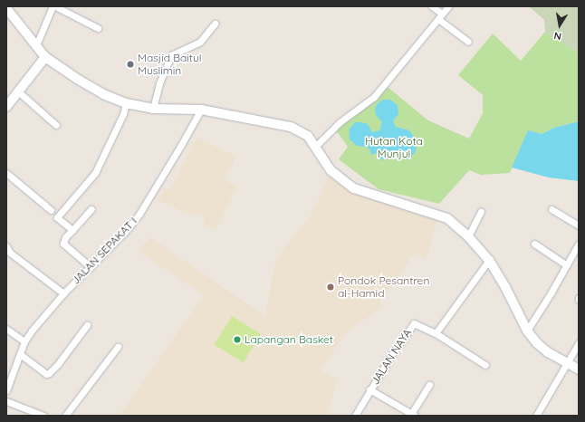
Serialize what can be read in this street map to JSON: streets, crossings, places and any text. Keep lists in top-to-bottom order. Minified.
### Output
{"streets":{"street":["JALAN SEPAKAT I","JALAN NAYA"]},"parks":["Hutan Kota Munjul"],"places":["Masjid Baitul Muslimin","Pondok Pesantren al-Hamid","Lapangan Basket"],"north":"bottom"}
